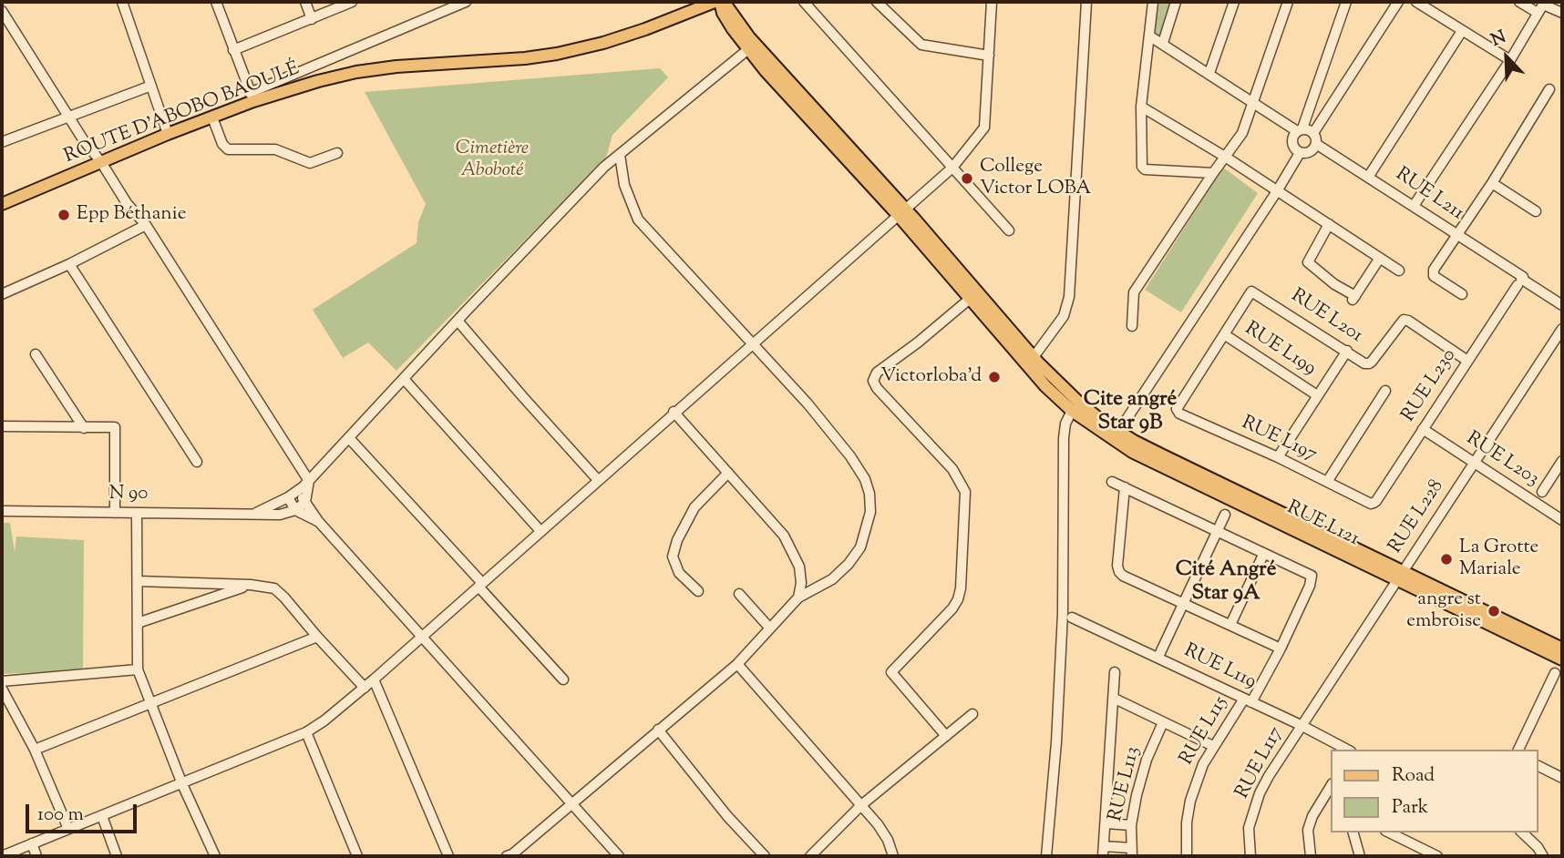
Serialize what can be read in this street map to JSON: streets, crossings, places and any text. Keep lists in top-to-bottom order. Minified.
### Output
{"streets":{"main road":["ROUTE D'ABOBO BAOULÉ","RUE L121"],"street":["RUE L211","RUE L201","RUE L199","RUE L230","RUE L197","RUE L203","N 90","RUE L228","RUE L119","RUE L115","RUE L117","RUE L113"]},"crossings":[["RUE L211","RUE L230"],["RUE L201","RUE L199"],["RUE L201","RUE L230"],["RUE L201","RUE L197"],["RUE L199","RUE L197"],["RUE L230","RUE L197"],["RUE L230","RUE L203"],["RUE L203","RUE L228"],["RUE L228","RUE L121"],["RUE L228","RUE L119"],["RUE L228","RUE L117"],["RUE L119","RUE L115"],["RUE L119","RUE L117"]],"districts":["Cite angré Star 9B","Cité Angré Star 9A"],"parks":["Cimetière Aboboté"],"places":["College Victor LOBA","Epp Béthanie","Victorloba'd","La Grotte Mariale","angre st embroise"],"legend":["Road","Park"],"scale_bar":"100 m","north":"top left"}
